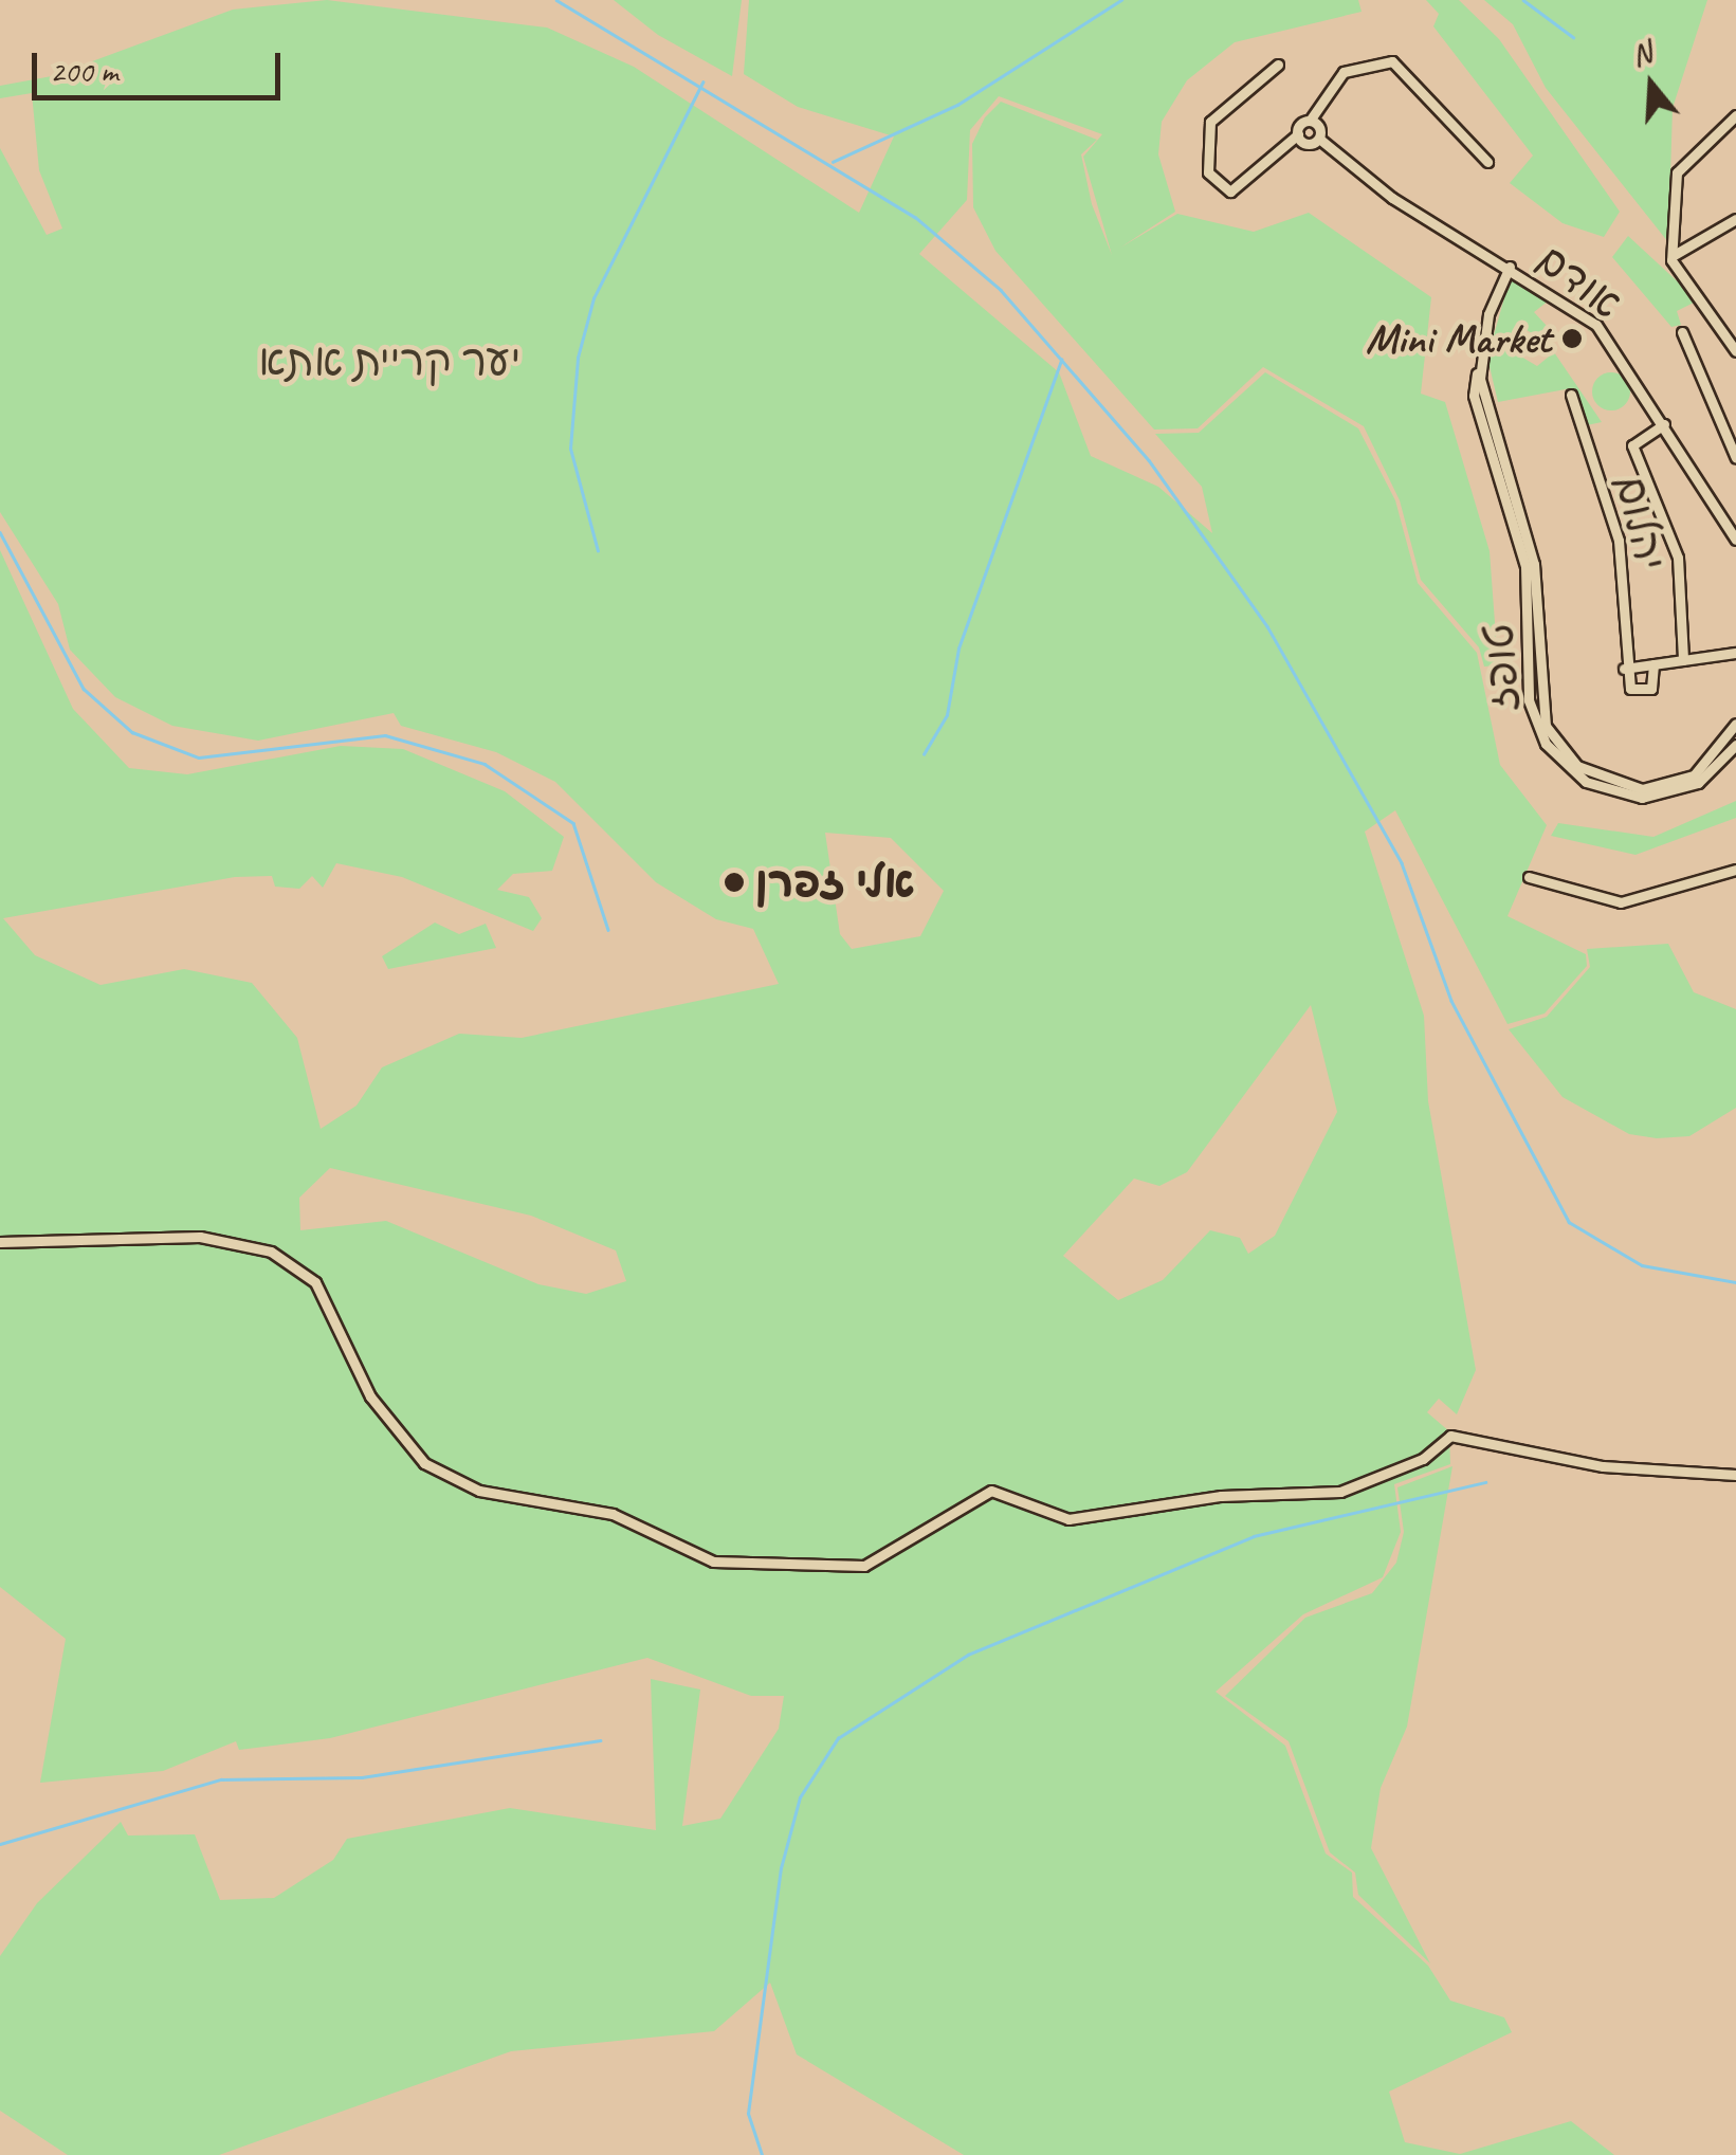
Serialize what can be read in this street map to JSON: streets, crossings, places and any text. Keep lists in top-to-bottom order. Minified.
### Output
{"streets":{"street":["אודם","יהלום","טופז"]},"crossings":[["אודם","טופז"]],"parks":["יער קריית אתא"],"places":["Mini Market","אלי זפרן"],"scale_bar":"200 m","north":"top"}
